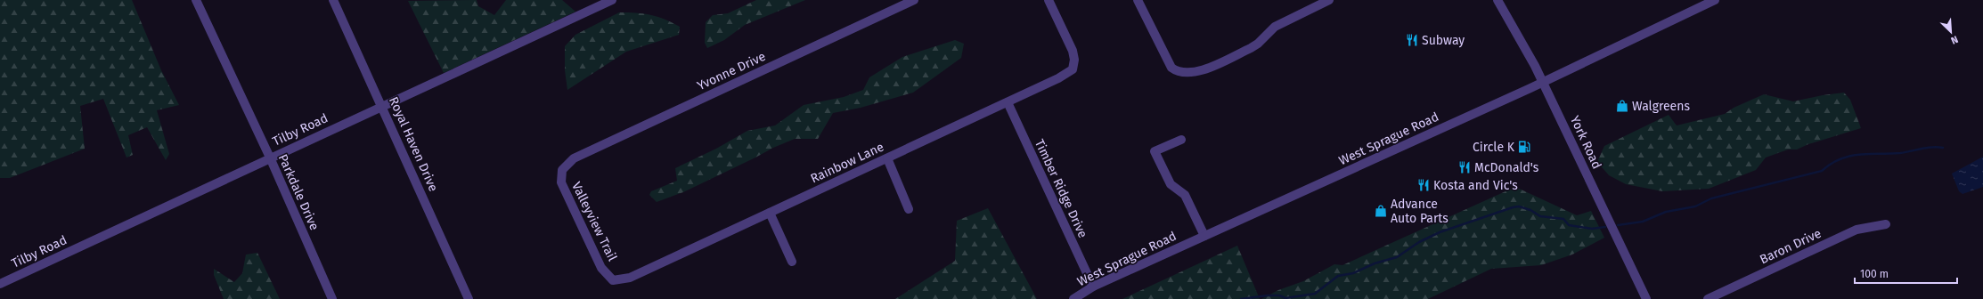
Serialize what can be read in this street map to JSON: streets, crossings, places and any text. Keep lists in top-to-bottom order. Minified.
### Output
{"streets":{"street":["Yvonne Drive","Tilby Road","West Sprague Road","York Road","Royal Haven Drive","Rainbow Lane","Timber Ridge Drive","Parkdale Drive","Valleyview Trail","Baron Drive"]},"crossings":[["Yvonne Drive","Valleyview Trail"],["Tilby Road","Royal Haven Drive"],["Tilby Road","Parkdale Drive"],["West Sprague Road","York Road"],["West Sprague Road","Timber Ridge Drive"],["Rainbow Lane","Timber Ridge Drive"],["Rainbow Lane","Valleyview Trail"]],"places":{"restaurant":["Subway","McDonald's","Kosta and Vic's"],"shop":["Walgreens","Advance Auto Parts"],"fuel station":["Circle K"]},"scale_bar":"100 m","north":"bottom right"}
